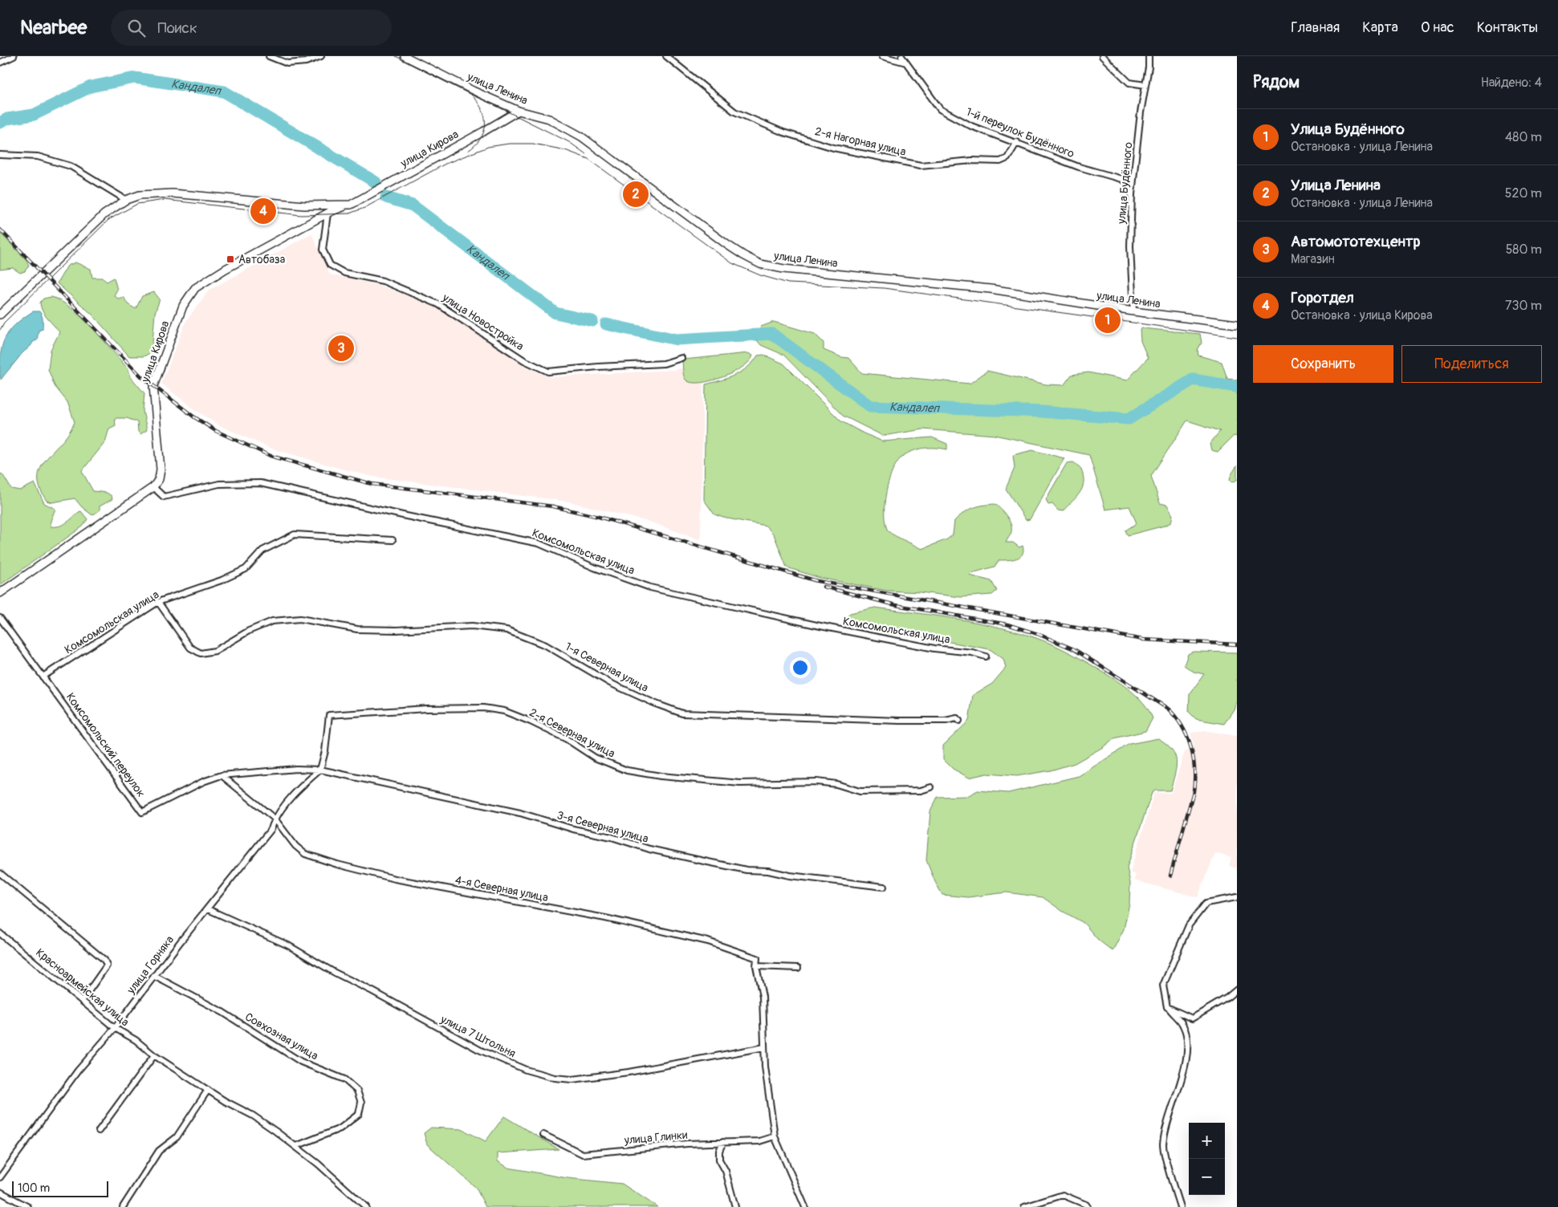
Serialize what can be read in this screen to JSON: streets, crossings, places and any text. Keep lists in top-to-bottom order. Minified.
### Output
{"streets":{"main road":["улица Ленина","улица Кирова"],"street":["1-й переулок Будённого","2-я Нагорная улица","улица Будённого","улица Новостройка","Комсомольская улица","1-я Северная улица","2-я Северная улица","Комсомольский переулок","3-я Северная улица","4-я Северная улица","улица Горняка","Красноармейская улица","Совхозная улица","улица 7 Штольня","улица Глинки"]},"crossings":[["улица Ленина","улица Кирова"],["улица Ленина","улица Будённого"],["1-й переулок Будённого","2-я Нагорная улица"],["1-й переулок Будённого","улица Будённого"],["улица Кирова","улица Новостройка"],["улица Кирова","Комсомольская улица"],["Комсомольская улица","1-я Северная улица"],["Комсомольская улица","Комсомольский переулок"],["2-я Северная улица","Комсомольский переулок"],["2-я Северная улица","3-я Северная улица"],["2-я Северная улица","улица Горняка"],["Комсомольский переулок","3-я Северная улица"],["Комсомольский переулок","4-я Северная улица"],["Комсомольский переулок","улица Горняка"],["3-я Северная улица","улица Горняка"],["4-я Северная улица","улица Горняка"],["улица Горняка","Красноармейская улица"],["улица Горняка","Совхозная улица"],["улица Горняка","улица 7 Штольня"],["Красноармейская улица","Совхозная улица"]],"water":["Кандалеп"],"places":{"transit":["Автобаза"]},"scale_bar":"100 m","page":{"header":"Nearbee","search":"Поиск","nav":["Главная","Карта","О нас","Контакты"],"heading":["Рядом","Найдено: 4"],"list":[{"mark":"1","name":"Улица Будённого","note":"Остановка · улица Ленина","value":"480 m"},{"mark":"2","name":"Улица Ленина","note":"Остановка · улица Ленина","value":"520 m"},{"mark":"3","name":"Автомототехцентр","note":"Магазин","value":"580 m"},{"mark":"4","name":"Горотдел","note":"Остановка · улица Кирова","value":"730 m"}],"pins":["2","4","1","3"],"buttons":["Сохранить","Поделиться"],"map_buttons":["+","−"],"scale":"100 m"}}
